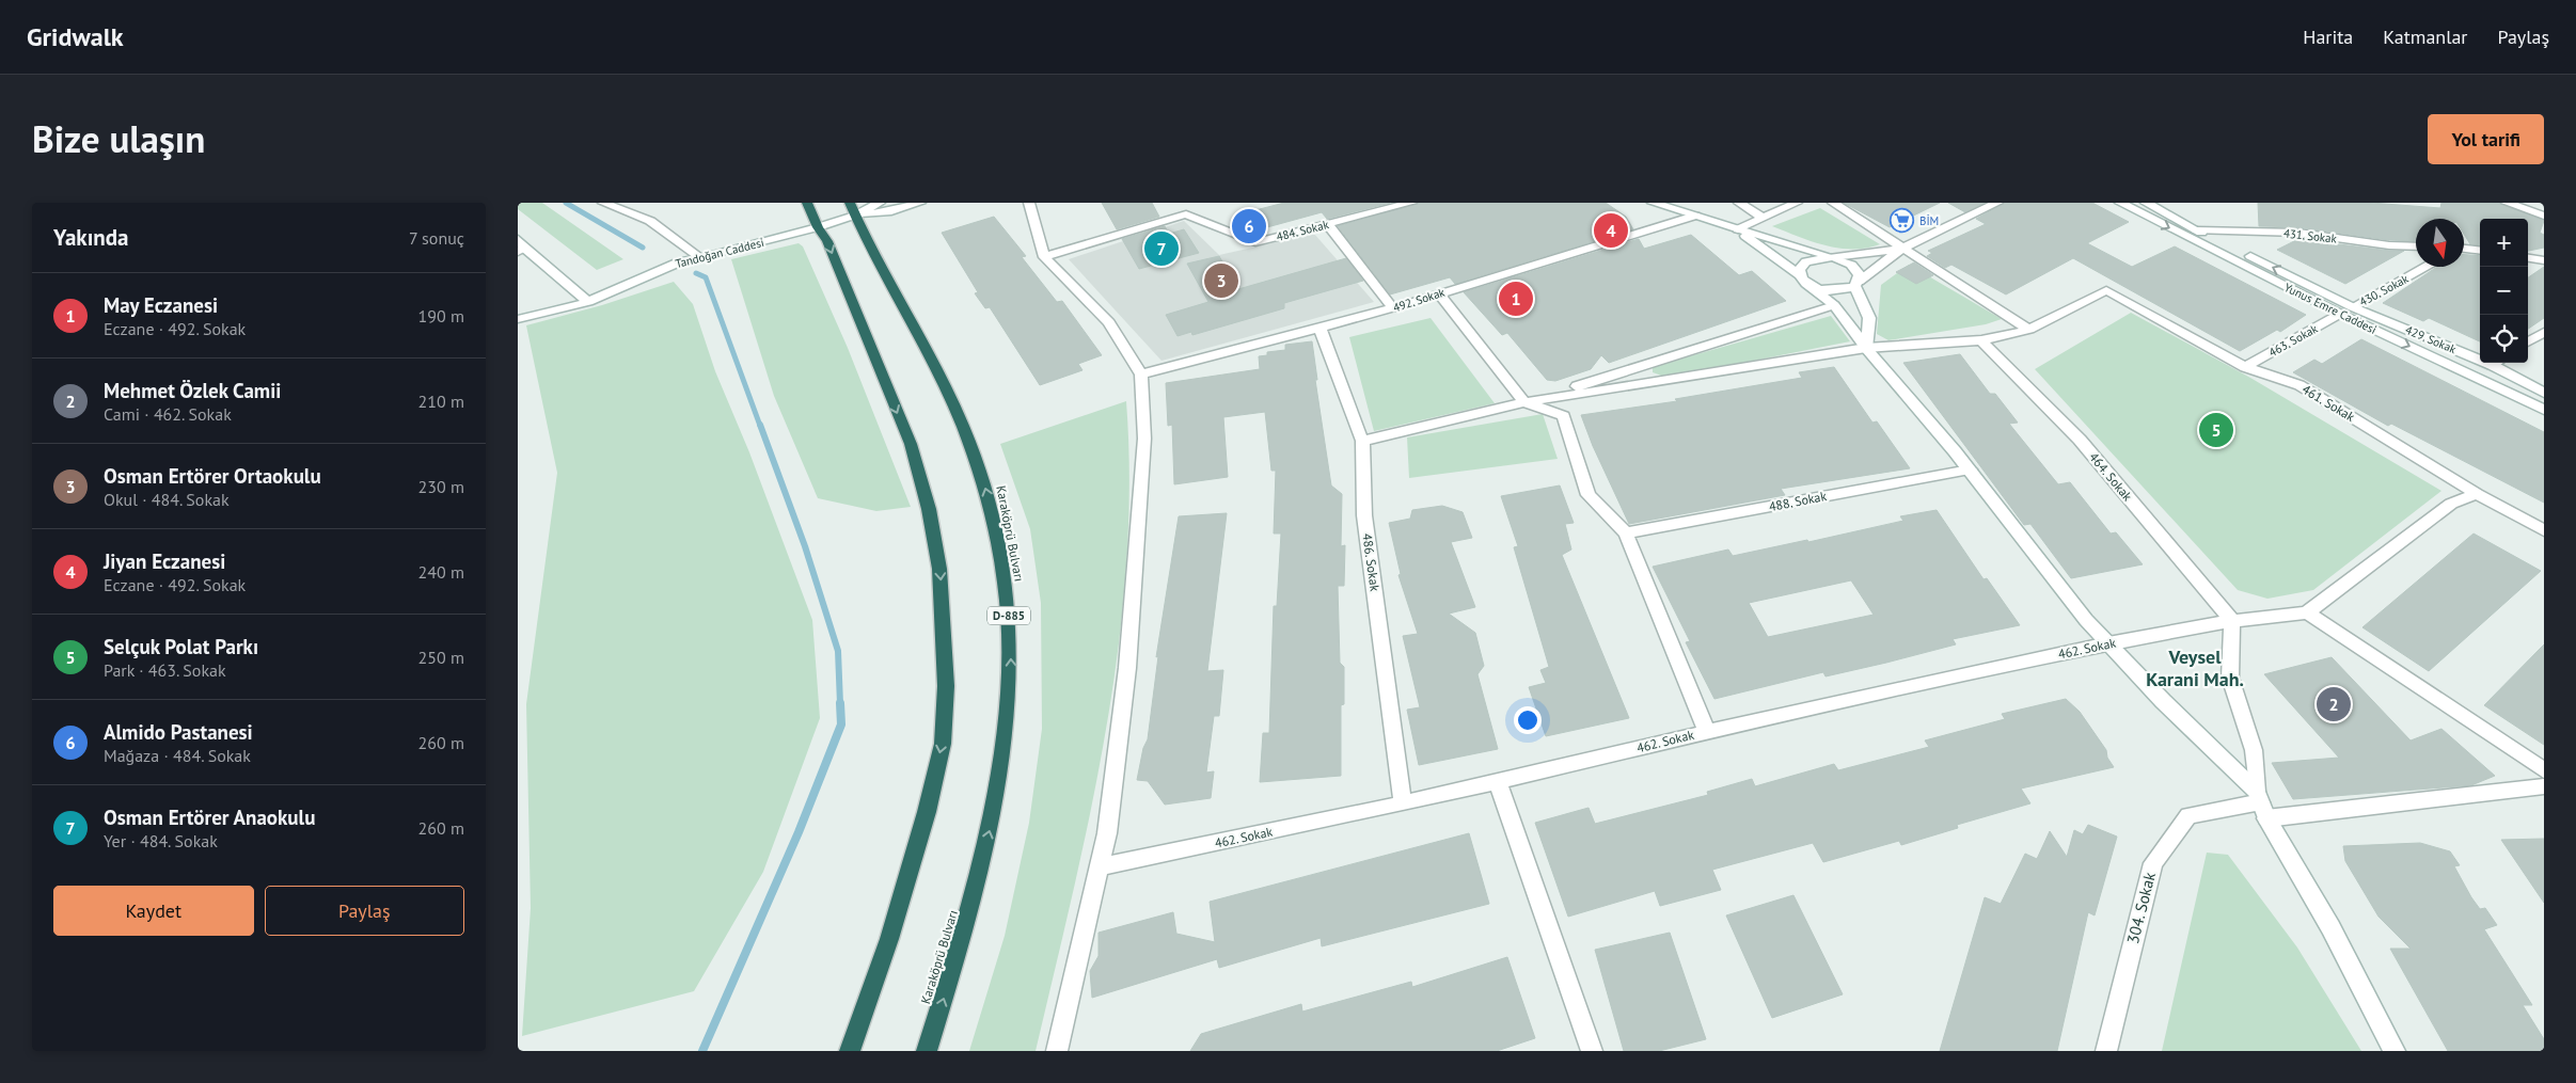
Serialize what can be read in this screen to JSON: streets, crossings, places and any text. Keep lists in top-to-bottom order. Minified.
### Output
{"streets":{"highway":["Karaköprü Bulvarı","D-885"],"street":["484. Sokak","431. Sokak","Tandoğan Caddesi","430. Sokak","492. Sokak","Yunus Emre Caddesi","429. Sokak","463. Sokak","461. Sokak","464. Sokak","488. Sokak","486. Sokak","462. Sokak","304. Sokak"]},"crossings":[["431. Sokak","429. Sokak"],["Tandoğan Caddesi","Karaköprü Bulvarı"],["430. Sokak","429. Sokak"],["492. Sokak","486. Sokak"],["Yunus Emre Caddesi","463. Sokak"],["463. Sokak","461. Sokak"],["464. Sokak","462. Sokak"],["486. Sokak","462. Sokak"]],"one_way":["Yunus Emre Caddesi","429. Sokak"],"districts":["Veysel Karani Mah."],"places":{"supermarket":["BİM"]},"north":"bottom","page":{"header":"Gridwalk","nav":["Harita","Katmanlar","Paylaş"],"title":"Bize ulaşın","buttons":["Yol tarifi",["Kaydet","Paylaş"]],"heading":["Yakında","7 sonuç"],"pins":["6","4","7","3","1","5","2"],"map_buttons":["+","−"],"list":[{"mark":"1","name":"May Eczanesi","note":"Eczane · 492. Sokak","value":"190 m"},{"mark":"2","name":"Mehmet Özlek Camii","note":"Cami · 462. Sokak","value":"210 m"},{"mark":"3","name":"Osman Ertörer Ortaokulu","note":"Okul · 484. Sokak","value":"230 m"},{"mark":"4","name":"Jiyan Eczanesi","note":"Eczane · 492. Sokak","value":"240 m"},{"mark":"5","name":"Selçuk Polat Parkı","note":"Park · 463. Sokak","value":"250 m"},{"mark":"6","name":"Almido Pastanesi","note":"Mağaza · 484. Sokak","value":"260 m"},{"mark":"7","name":"Osman Ertörer Anaokulu","note":"Yer · 484. Sokak","value":"260 m"}]}}
